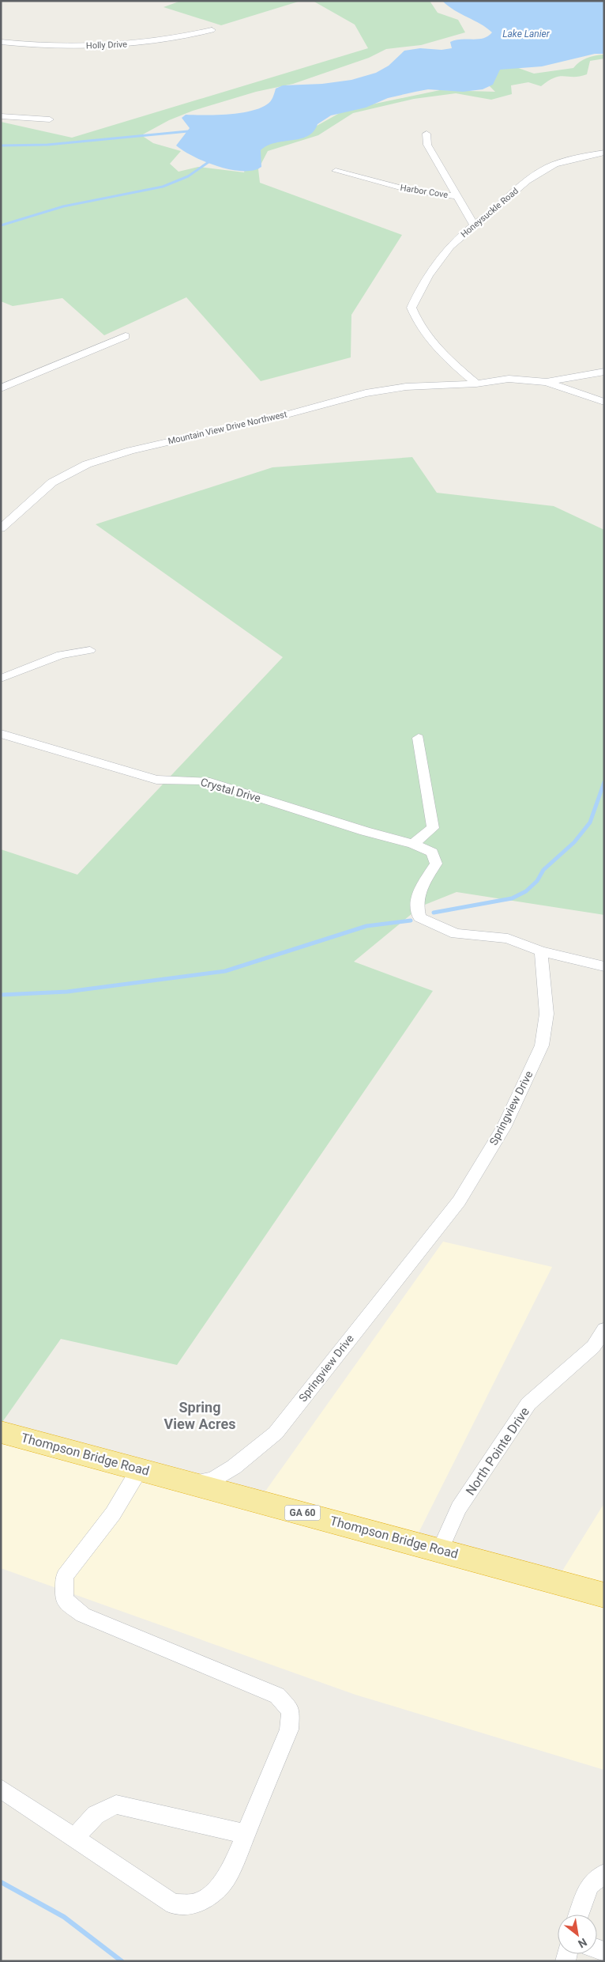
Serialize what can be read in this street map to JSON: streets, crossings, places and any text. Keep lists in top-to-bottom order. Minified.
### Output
{"streets":{"highway":["Thompson Bridge Road","GA 60"],"street":["Holly Drive","Harbor Cove","Honeysuckle Road","Mountain View Drive Northwest","Crystal Drive","Springview Drive","North Pointe Drive"]},"crossings":[["Harbor Cove","Honeysuckle Road"],["Honeysuckle Road","Mountain View Drive Northwest"],["Springview Drive","Thompson Bridge Road"],["North Pointe Drive","Thompson Bridge Road"]],"districts":["Spring View Acres"],"water":["Lake Lanier"],"north":"bottom right"}
